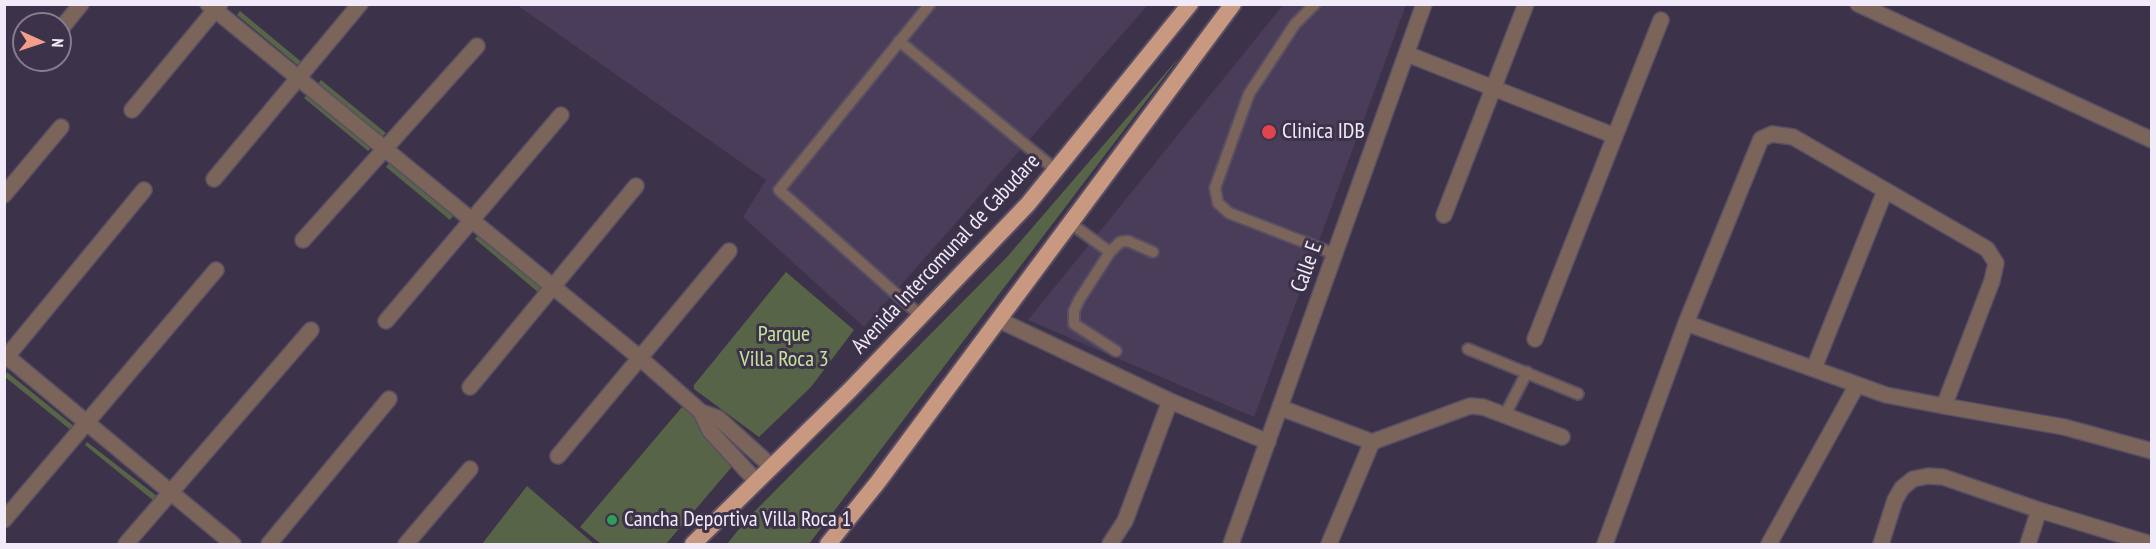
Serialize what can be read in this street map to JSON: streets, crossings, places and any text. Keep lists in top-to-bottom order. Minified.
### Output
{"streets":{"highway":["Avenida Intercomunal de Cabudare"],"street":["Calle E"]},"parks":["Parque Villa Roca 3"],"places":["Clinica IDB","Cancha Deportiva Villa Roca 1"],"north":"right"}
